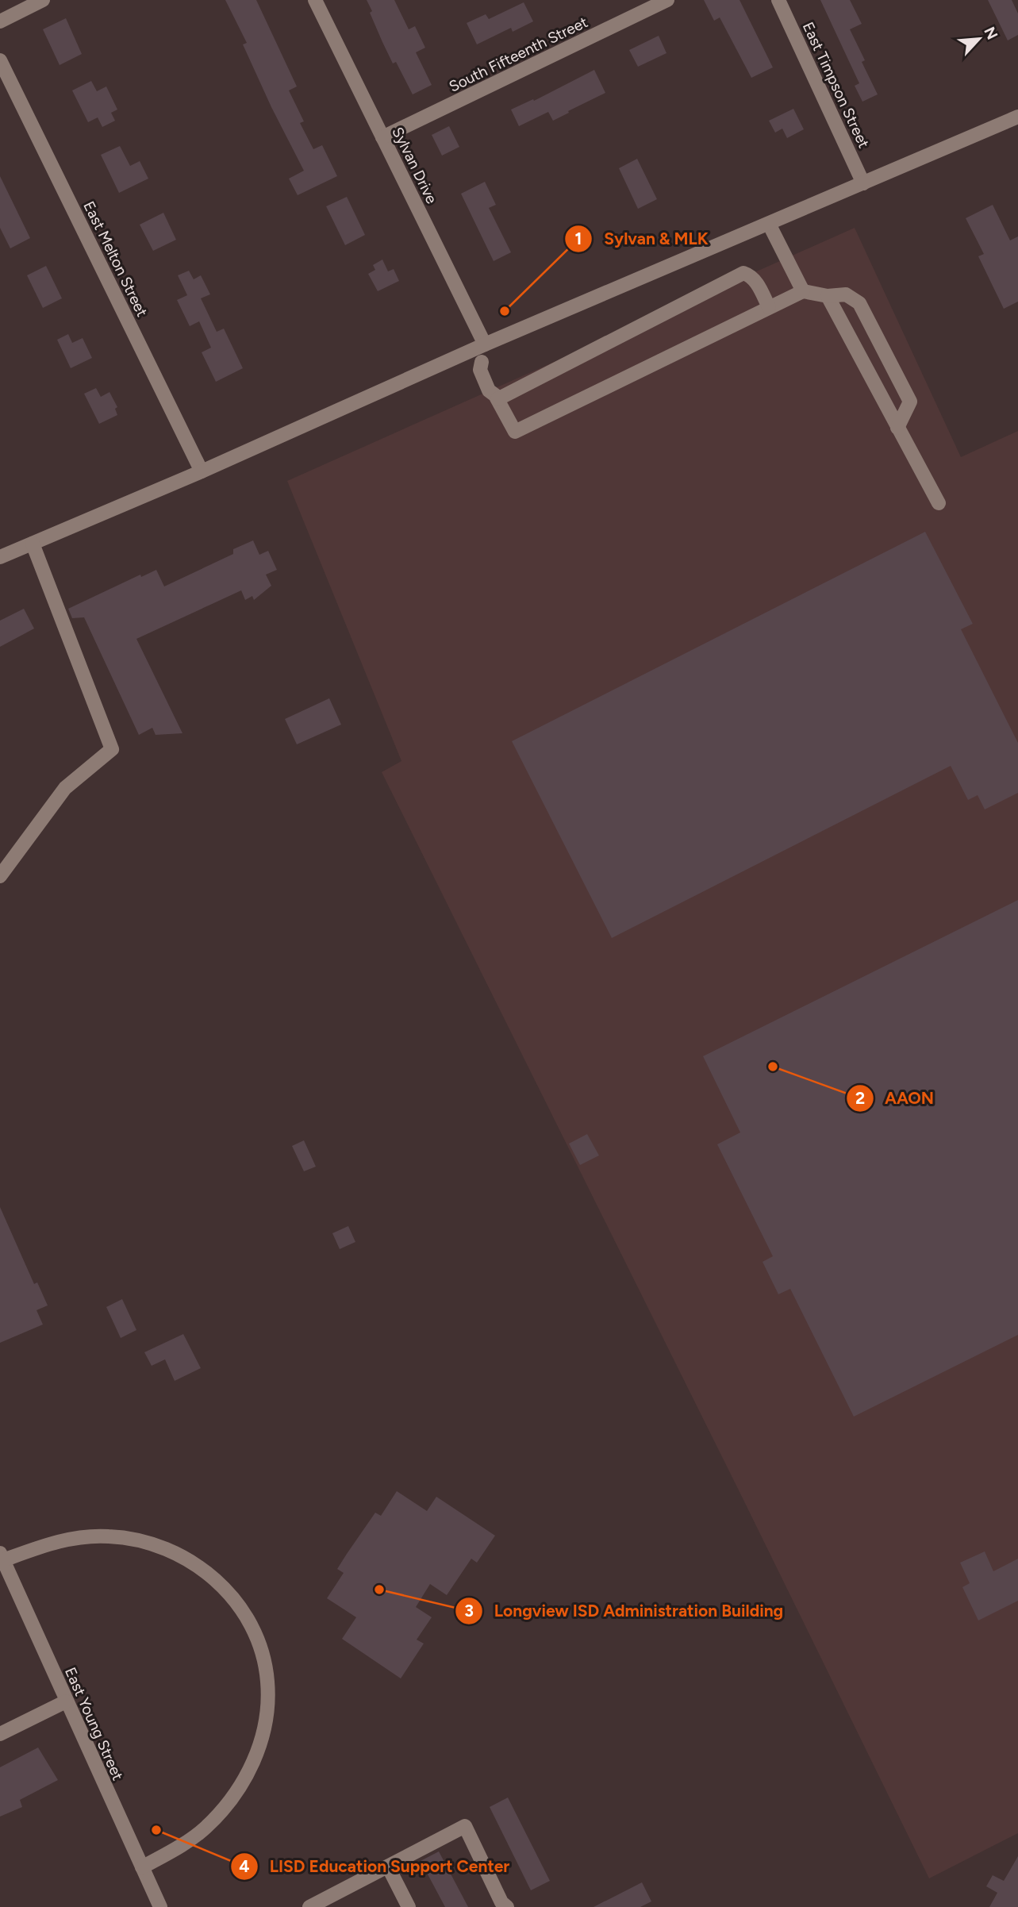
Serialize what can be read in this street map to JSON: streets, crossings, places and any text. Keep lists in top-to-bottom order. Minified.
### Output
{"streets":{"street":["South Fifteenth Street","East Timpson Street","Sylvan Drive","East Melton Street","East Young Street"]},"crossings":[["South Fifteenth Street","Sylvan Drive"]],"places":["Sylvan & MLK","AAON","Longview ISD Administration Building","LISD Education Support Center"],"north":"top right"}
